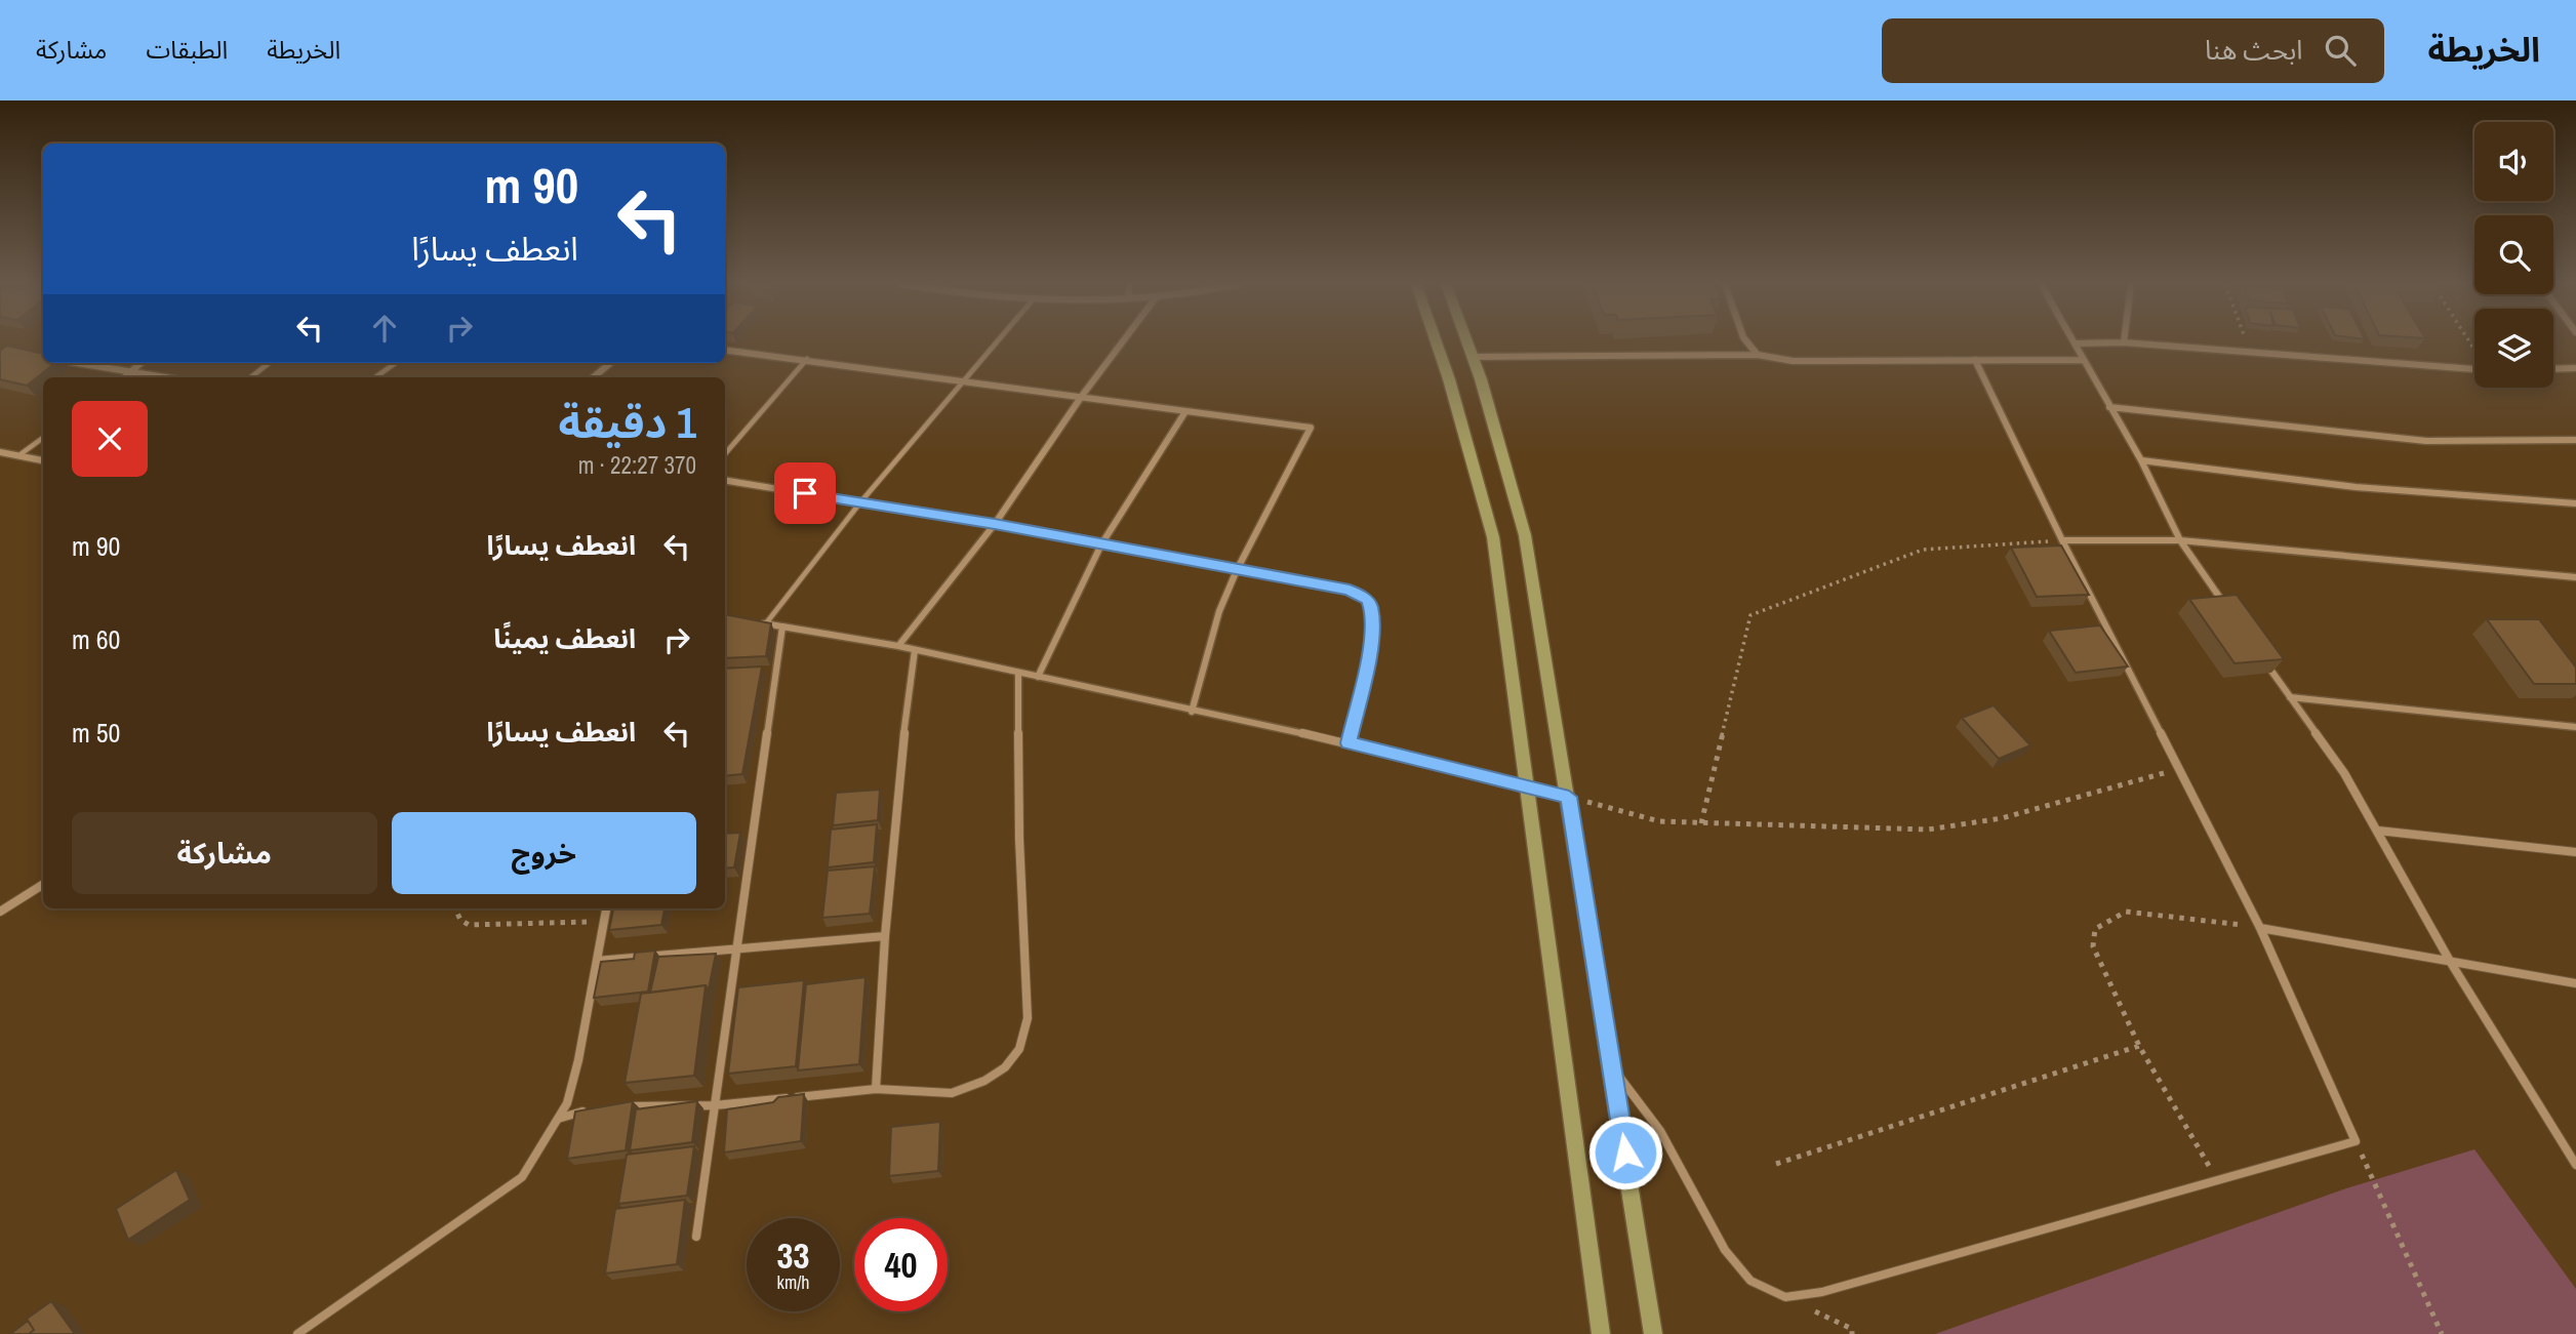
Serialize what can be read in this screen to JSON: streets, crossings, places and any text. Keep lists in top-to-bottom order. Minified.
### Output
{"page":{"header":"الخريطة","search":"ابحث هنا","nav":["الخريطة","الطبقات","مشاركة"],"turn":["90 m","انعطف يسارًا"],"heading":["1 دقيقة","370 m · 22:27"],"list":[{"name":"انعطف يسارًا","value":"90 m"},{"name":"انعطف يمينًا","value":"60 m"},{"name":"انعطف يسارًا","value":"50 m"}],"buttons":["خروج","مشاركة"],"speed":"33 km/h","limit":"40"}}
